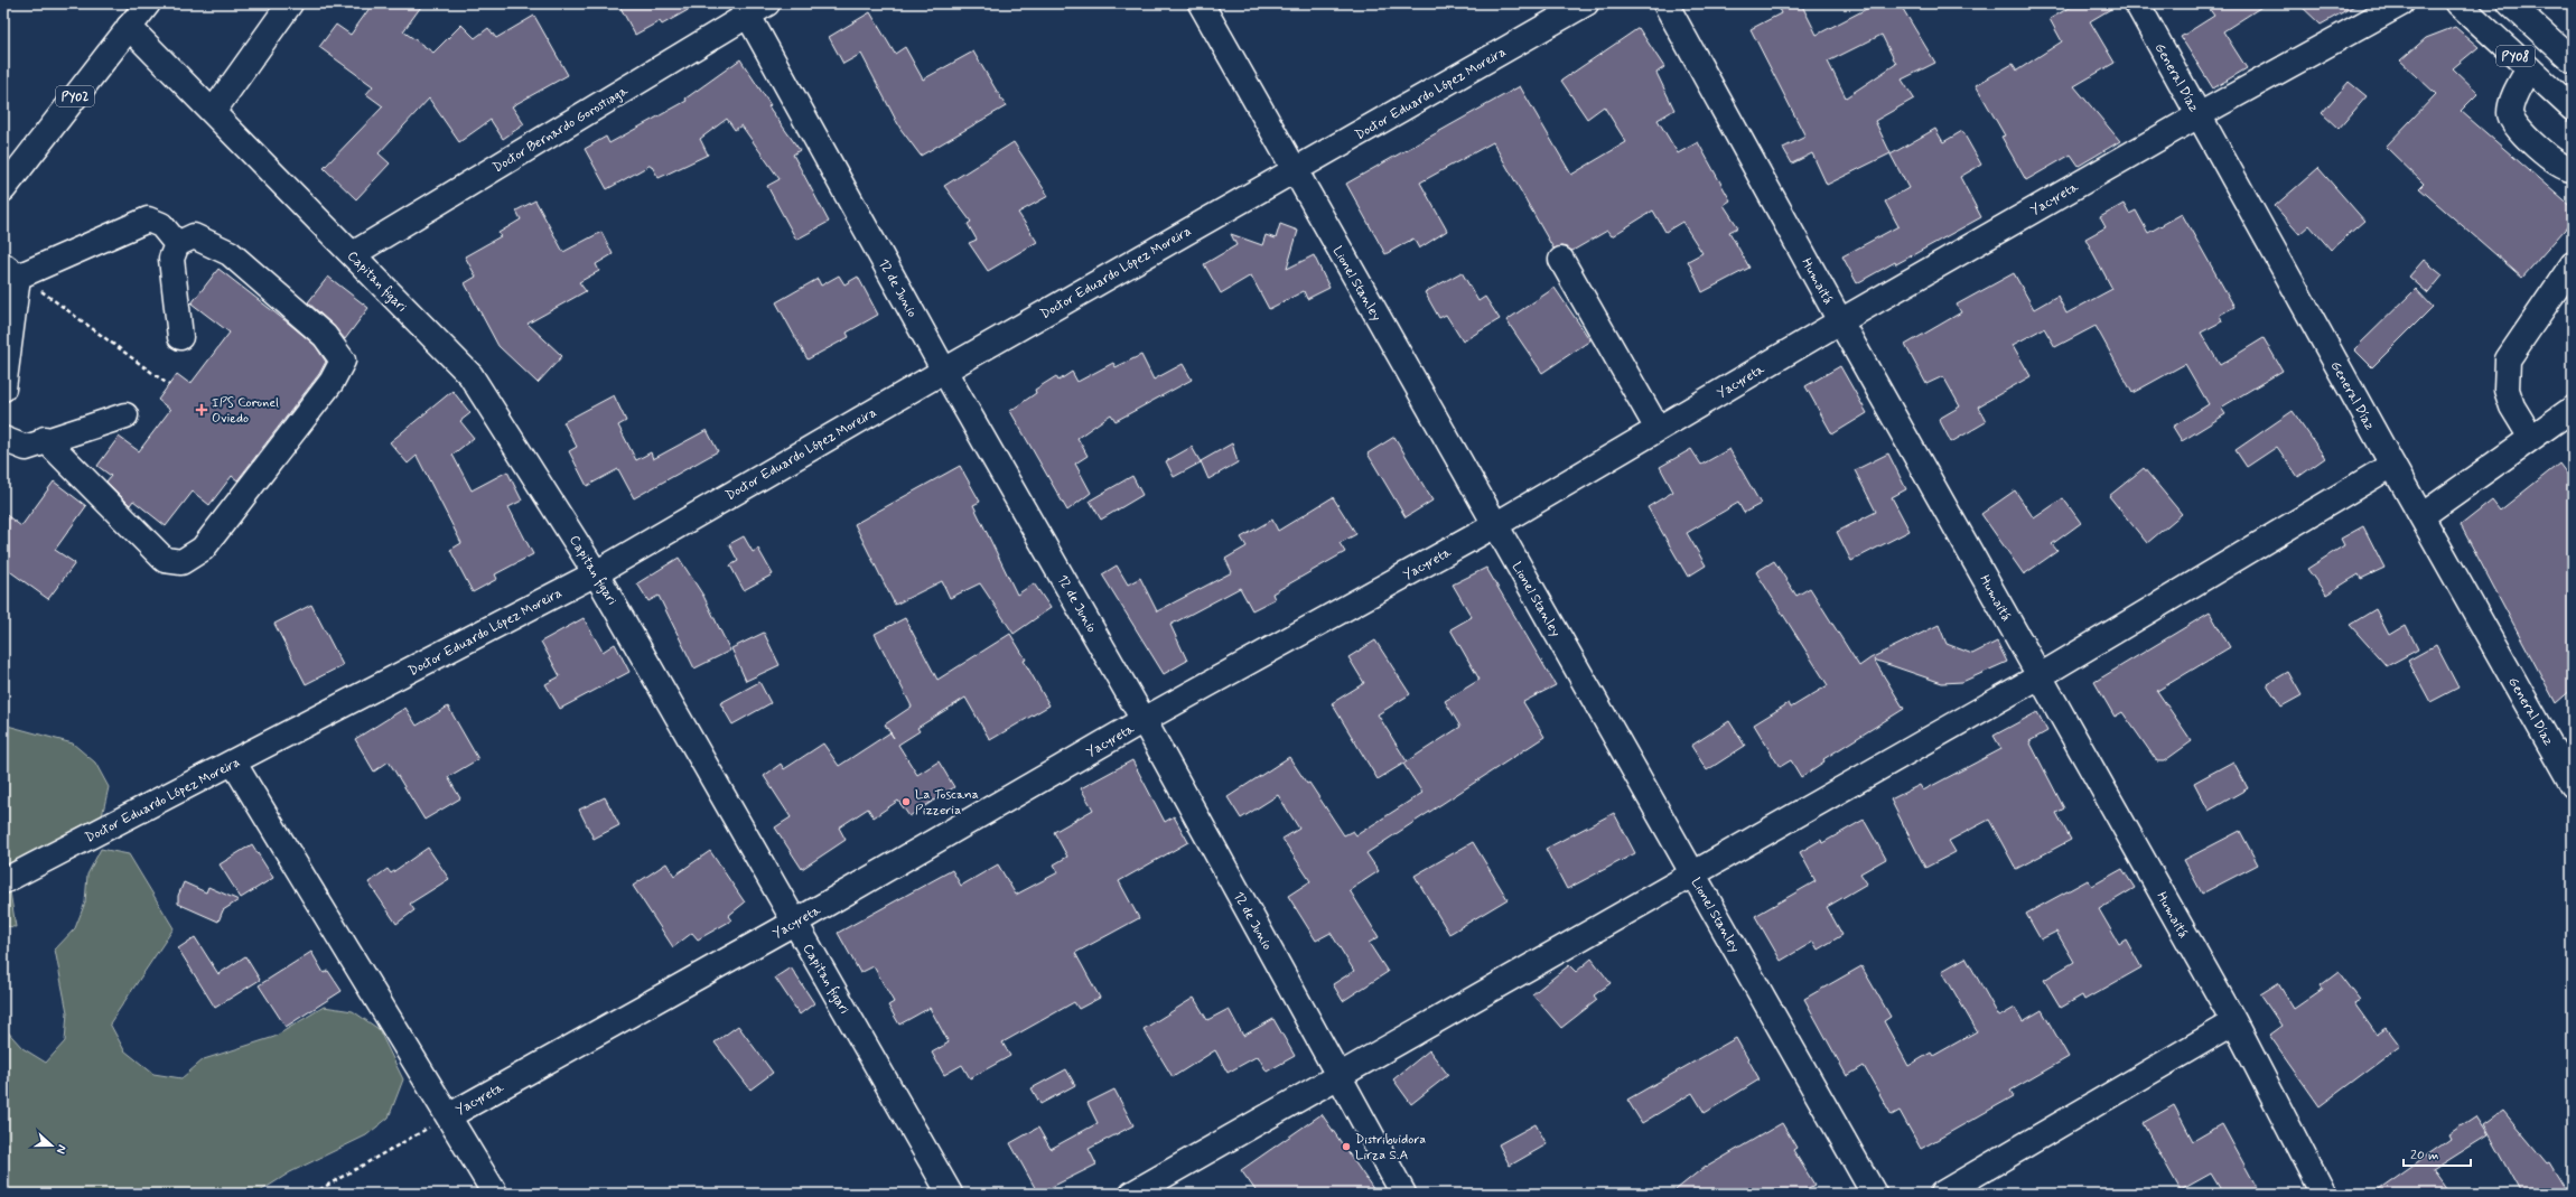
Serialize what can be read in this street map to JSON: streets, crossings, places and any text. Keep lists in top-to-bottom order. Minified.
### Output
{"streets":{"main road":["PY08","General Díaz","Doctor Eduardo López Moreira","PY02","Doctor Bernardo Gorostiaga","Yacyreta","Capitan figari","Humaitá","Lionel Stanley","12 de Junio"]},"crossings":[["General Díaz","Yacyreta"],["Doctor Eduardo López Moreira","Capitan figari"],["Doctor Eduardo López Moreira","Lionel Stanley"],["Doctor Eduardo López Moreira","12 de Junio"],["PY02","Capitan figari"],["Doctor Bernardo Gorostiaga","Capitan figari"],["Doctor Bernardo Gorostiaga","12 de Junio"],["Yacyreta","Capitan figari"],["Yacyreta","Humaitá"],["Yacyreta","Lionel Stanley"],["Yacyreta","12 de Junio"]],"places":{"health":["IPS Coronel Oviedo"],"other":["La Toscana Pizzeria","Distribuidora Lirza S.A"]},"scale_bar":"20 m","north":"right"}
